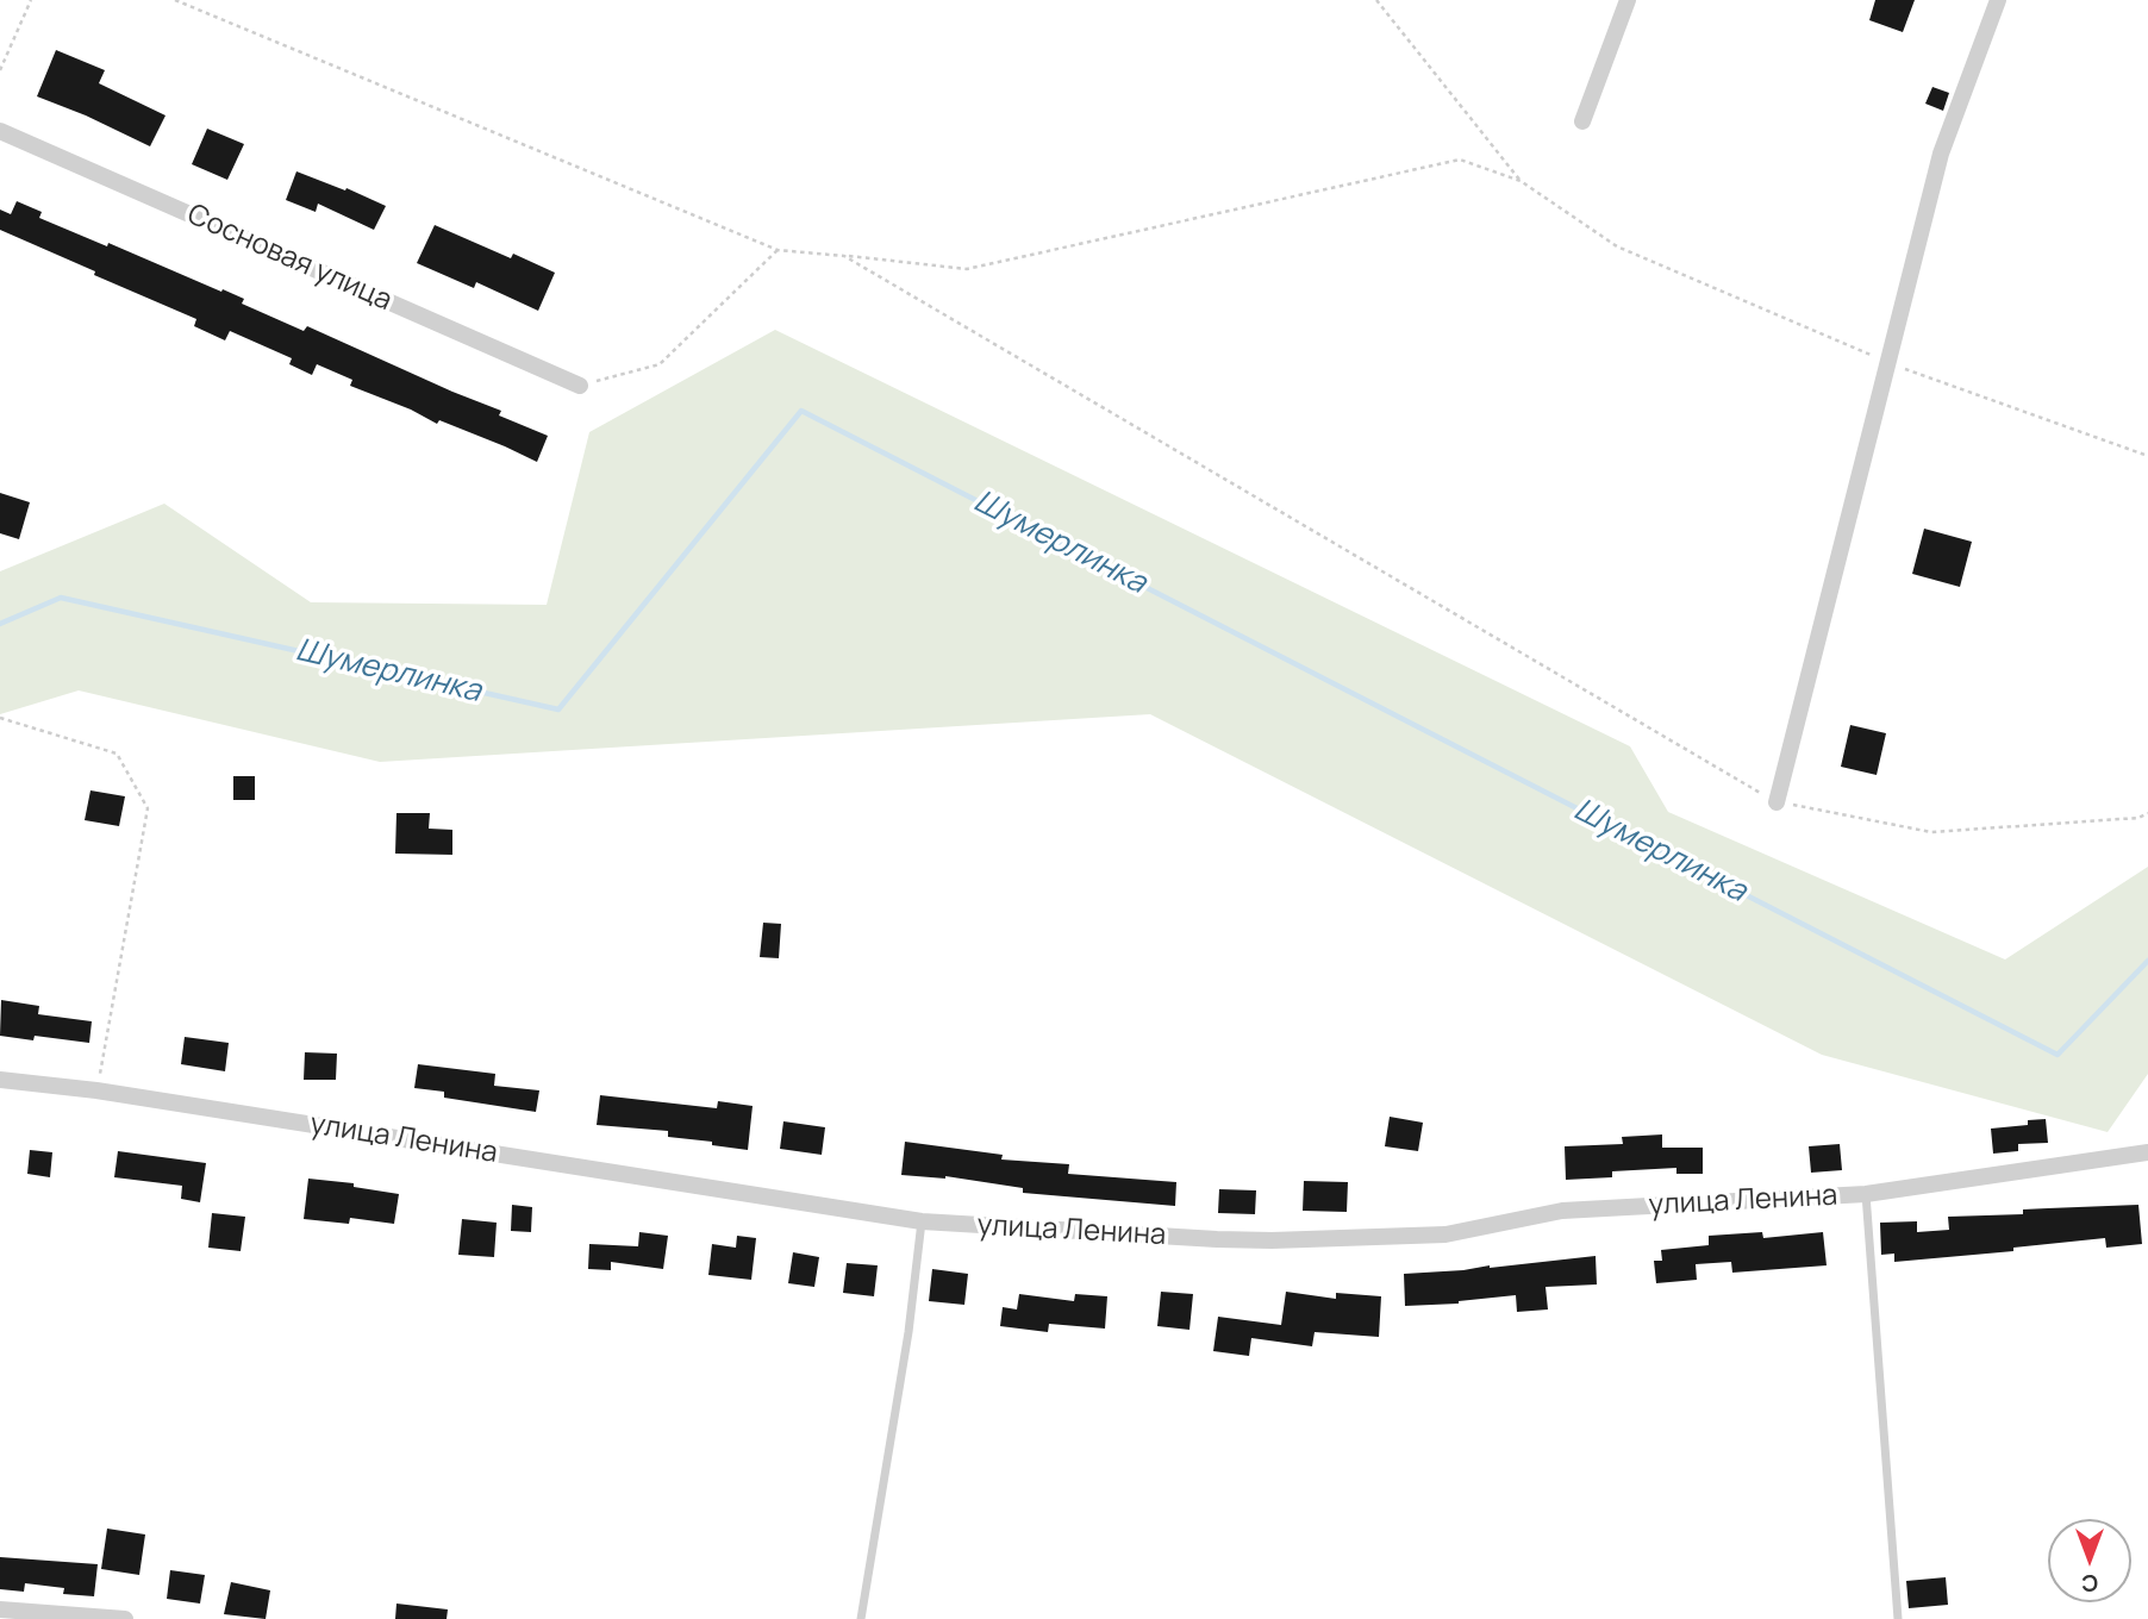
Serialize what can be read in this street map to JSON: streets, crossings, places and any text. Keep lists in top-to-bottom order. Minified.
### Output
{"streets":{"street":["Сосновая улица","улица Ленина"]},"water":["Шумерлинка"],"north":"bottom"}
